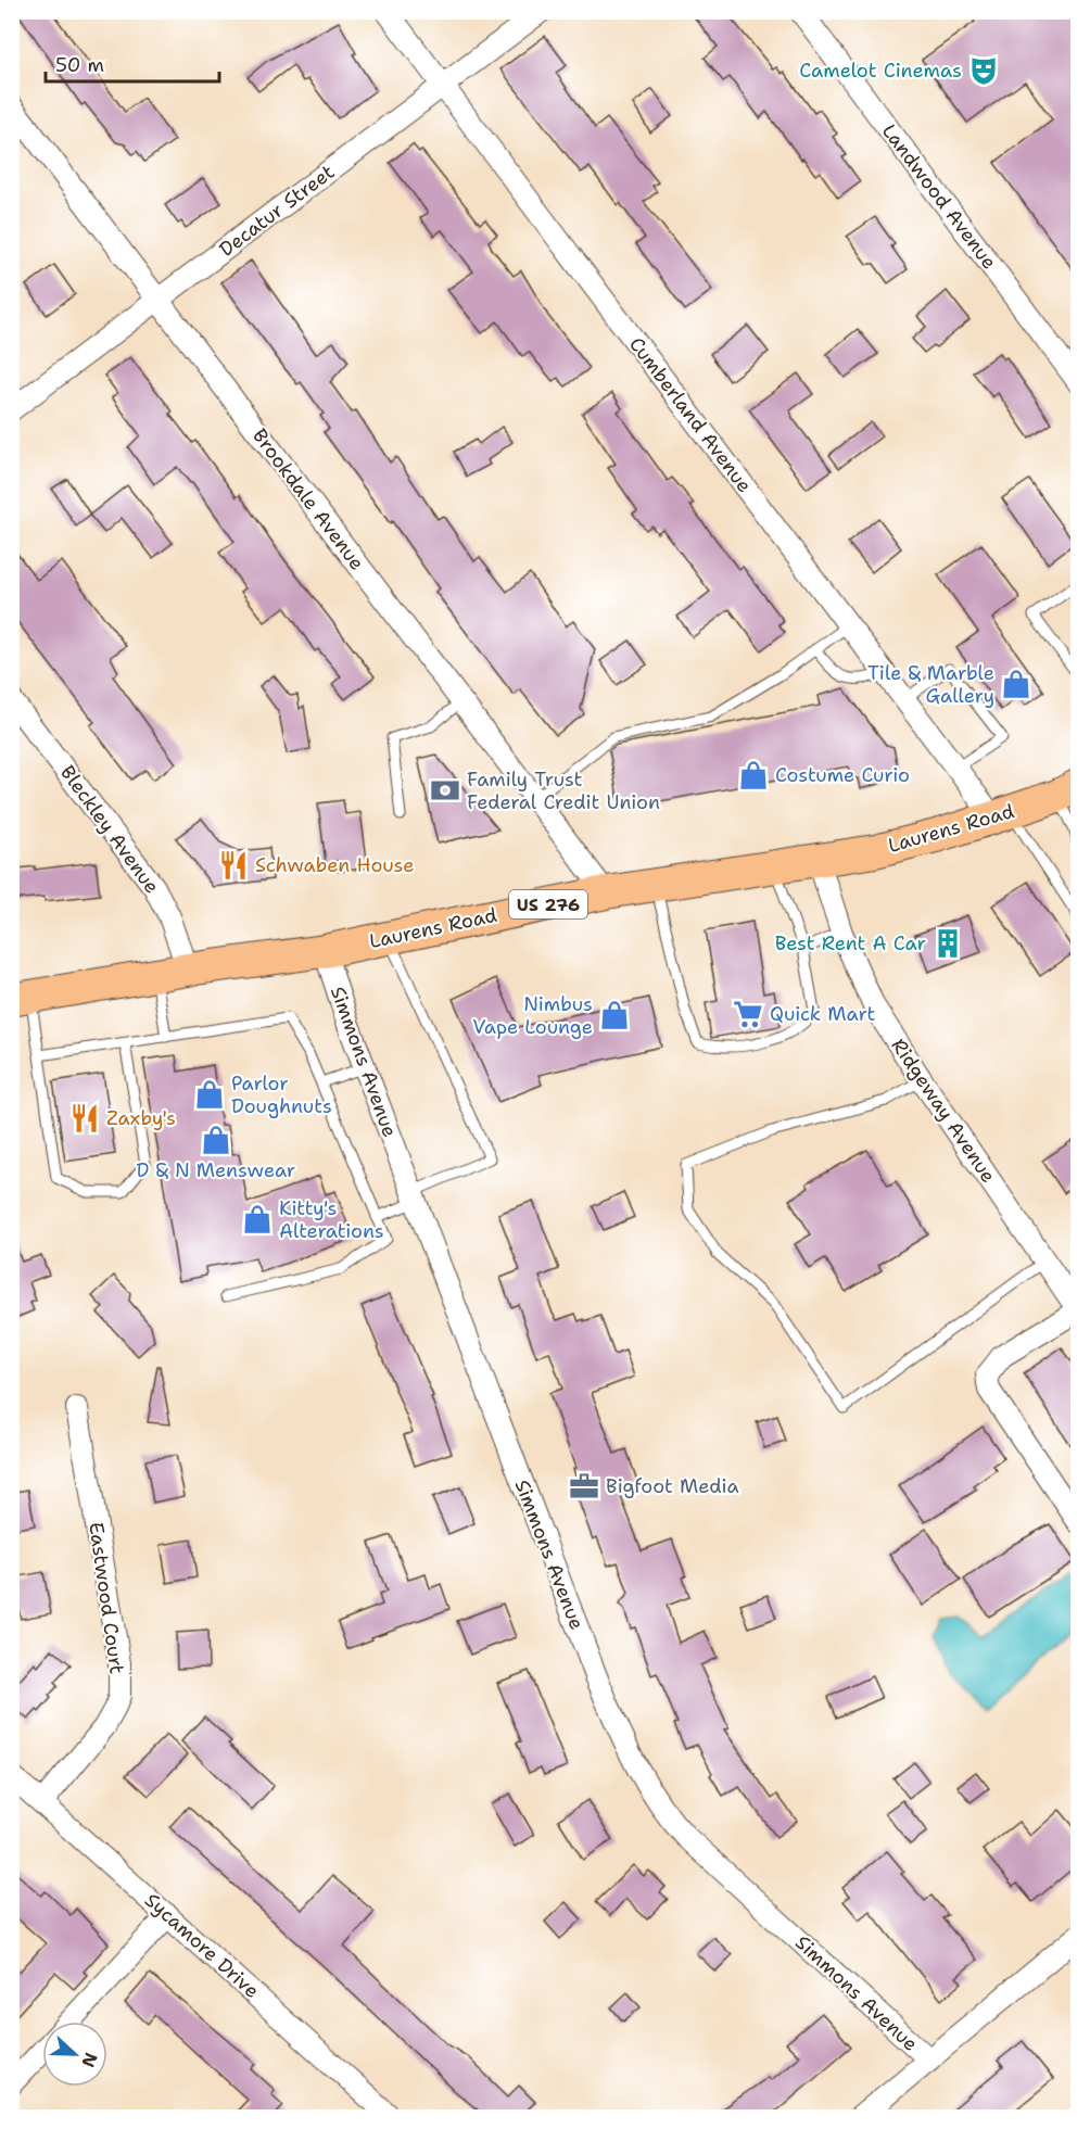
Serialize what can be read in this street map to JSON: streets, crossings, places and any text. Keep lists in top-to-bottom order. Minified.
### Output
{"streets":{"main road":["Laurens Road","US 276"],"street":["Landwood Avenue","Decatur Street","Cumberland Avenue","Brookdale Avenue","Bleckley Avenue","Simmons Avenue","Ridgeway Avenue","Eastwood Court","Sycamore Drive"]},"crossings":[["Decatur Street","Cumberland Avenue"],["Decatur Street","Brookdale Avenue"],["Cumberland Avenue","Laurens Road"],["Brookdale Avenue","Laurens Road"],["Laurens Road","Bleckley Avenue"],["Laurens Road","Simmons Avenue"],["Laurens Road","Ridgeway Avenue"],["Eastwood Court","Sycamore Drive"]],"places":{"theatre":["Camelot Cinemas"],"shop":["Tile & Marble Gallery","Costume Curio","Nimbus Vape Lounge","Parlor Doughnuts","D & N Menswear","Kitty's Alterations"],"bank":["Family Trust Federal Credit Union"],"restaurant":["Schwaben House","Zaxby's"],"building":["Best Rent A Car"],"supermarket":["Quick Mart"],"office":["Bigfoot Media"]},"scale_bar":"50 m","north":"right"}
